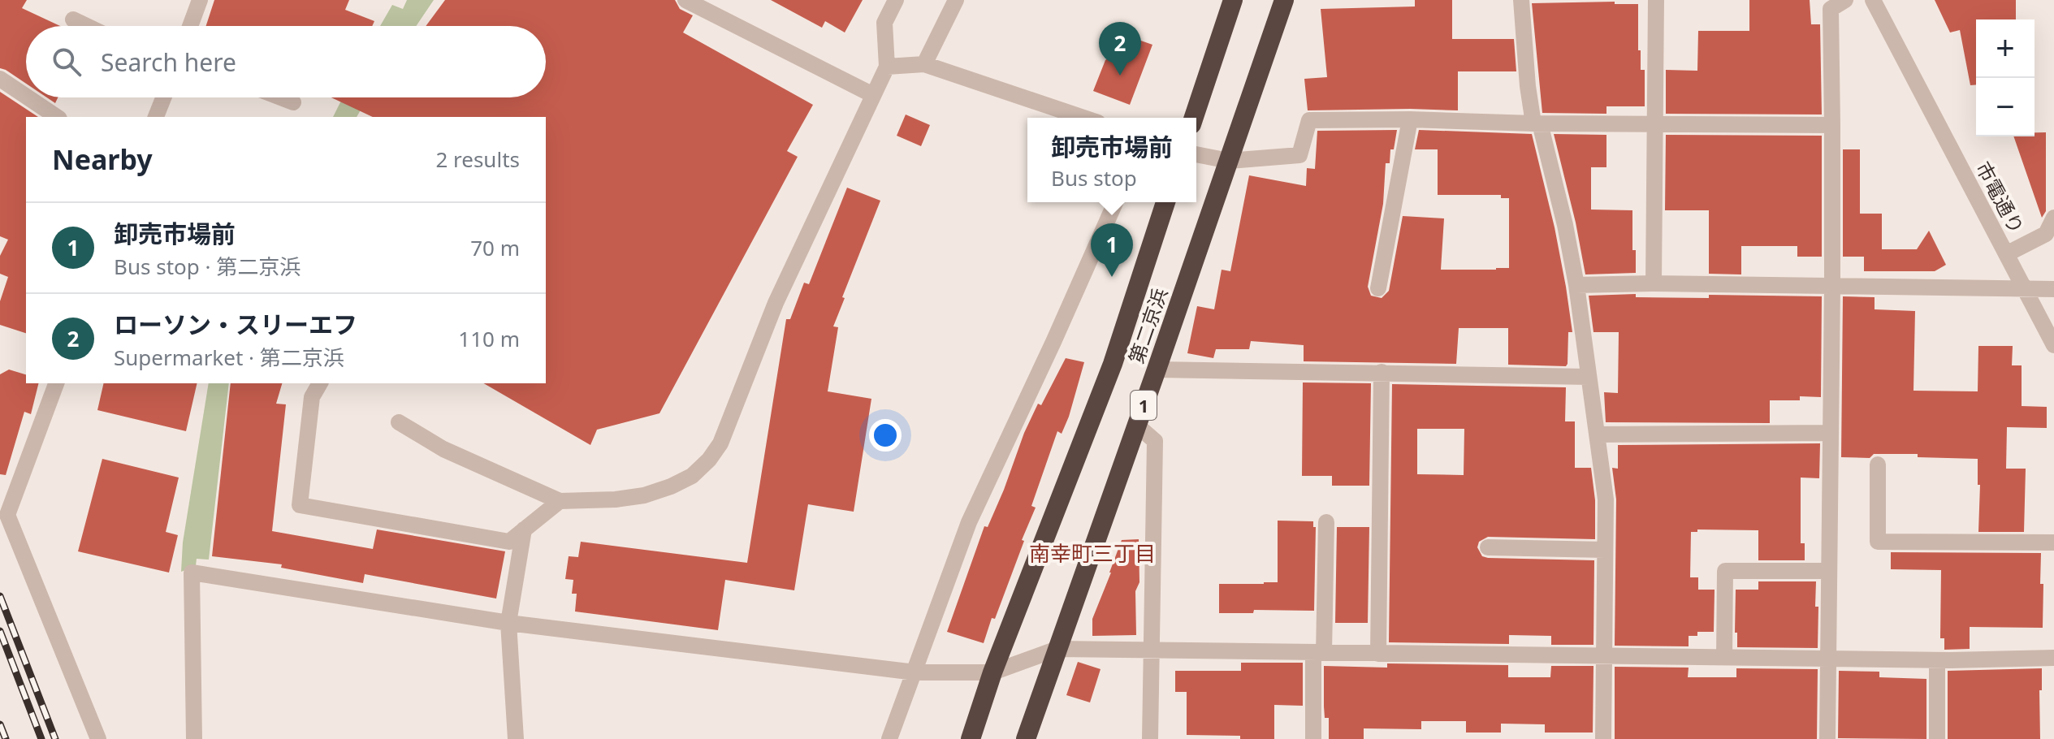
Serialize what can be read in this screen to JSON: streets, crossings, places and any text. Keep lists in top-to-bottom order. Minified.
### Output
{"streets":{"highway":["第二京浜","1"],"street":["市電通り"]},"districts":["南幸町三丁目"],"page":{"map_buttons":["+","−"],"pins":["2","1"],"search":"Search here","heading":["Nearby","2 results"],"popup":["卸売市場前","Bus stop"],"list":[{"mark":"1","name":"卸売市場前","note":"Bus stop · 第二京浜","value":"70 m"},{"mark":"2","name":"ローソン・スリーエフ","note":"Supermarket · 第二京浜","value":"110 m"}]}}
